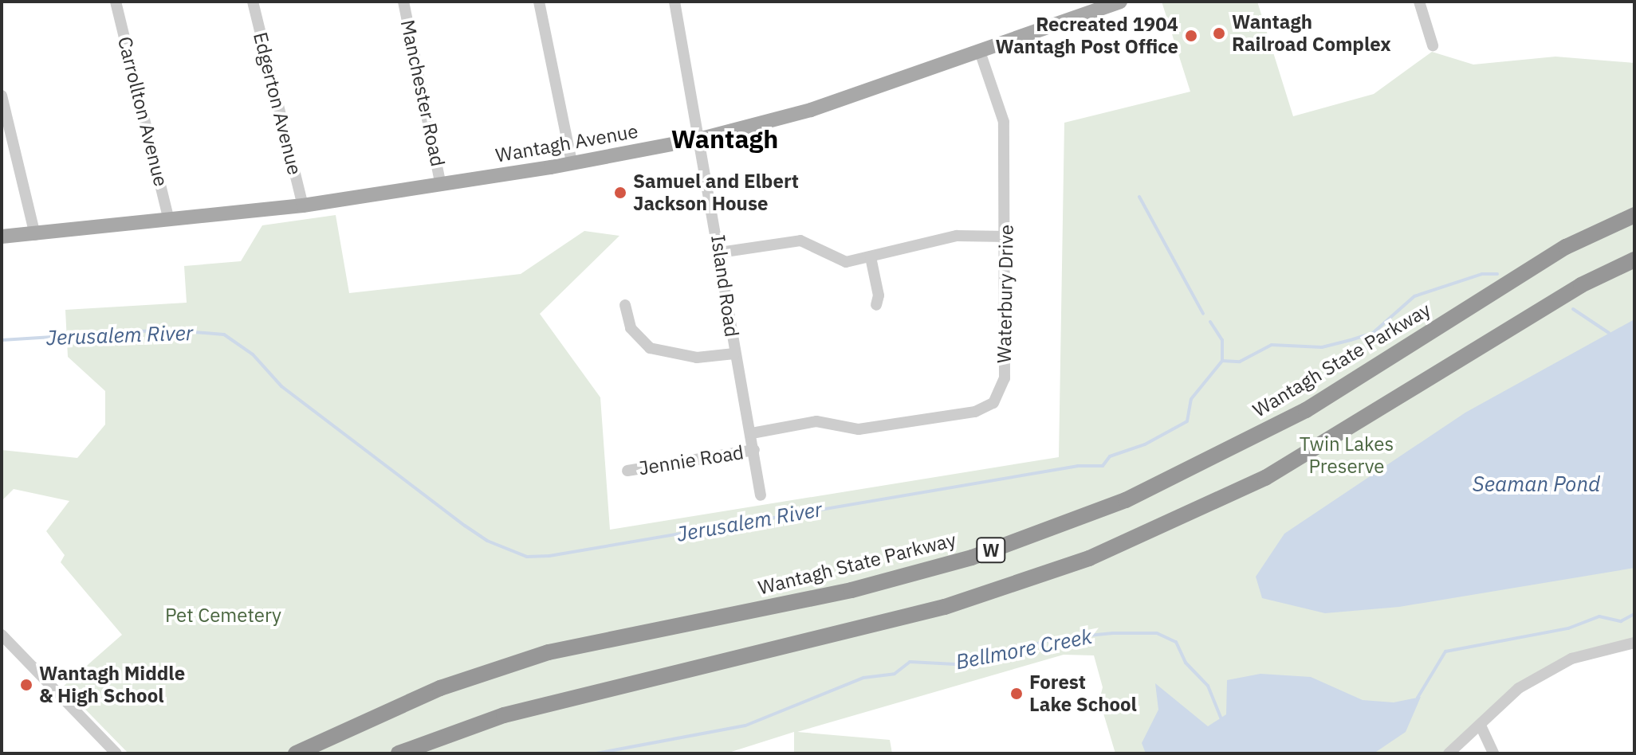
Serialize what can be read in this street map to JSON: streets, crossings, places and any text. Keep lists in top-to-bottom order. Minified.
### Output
{"streets":{"highway":["Wantagh State Parkway","W"],"main road":["Wantagh Avenue"],"street":["Manchester Road","Edgerton Avenue","Carrollton Avenue","Island Road","Waterbury Drive","Jennie Road"]},"crossings":[["Manchester Road","Wantagh Avenue"],["Edgerton Avenue","Wantagh Avenue"],["Carrollton Avenue","Wantagh Avenue"],["Wantagh Avenue","Island Road"],["Wantagh Avenue","Waterbury Drive"],["Island Road","Waterbury Drive"],["Island Road","Jennie Road"]],"districts":["Wantagh"],"water":["Jerusalem River","Seaman Pond","Bellmore Creek"],"parks":["Twin Lakes Preserve","Pet Cemetery"],"places":["Wantagh Railroad Complex","Recreated 1904 Wantagh Post Office","Samuel and Elbert Jackson House","Wantagh Middle & High School","Forest Lake School"]}
